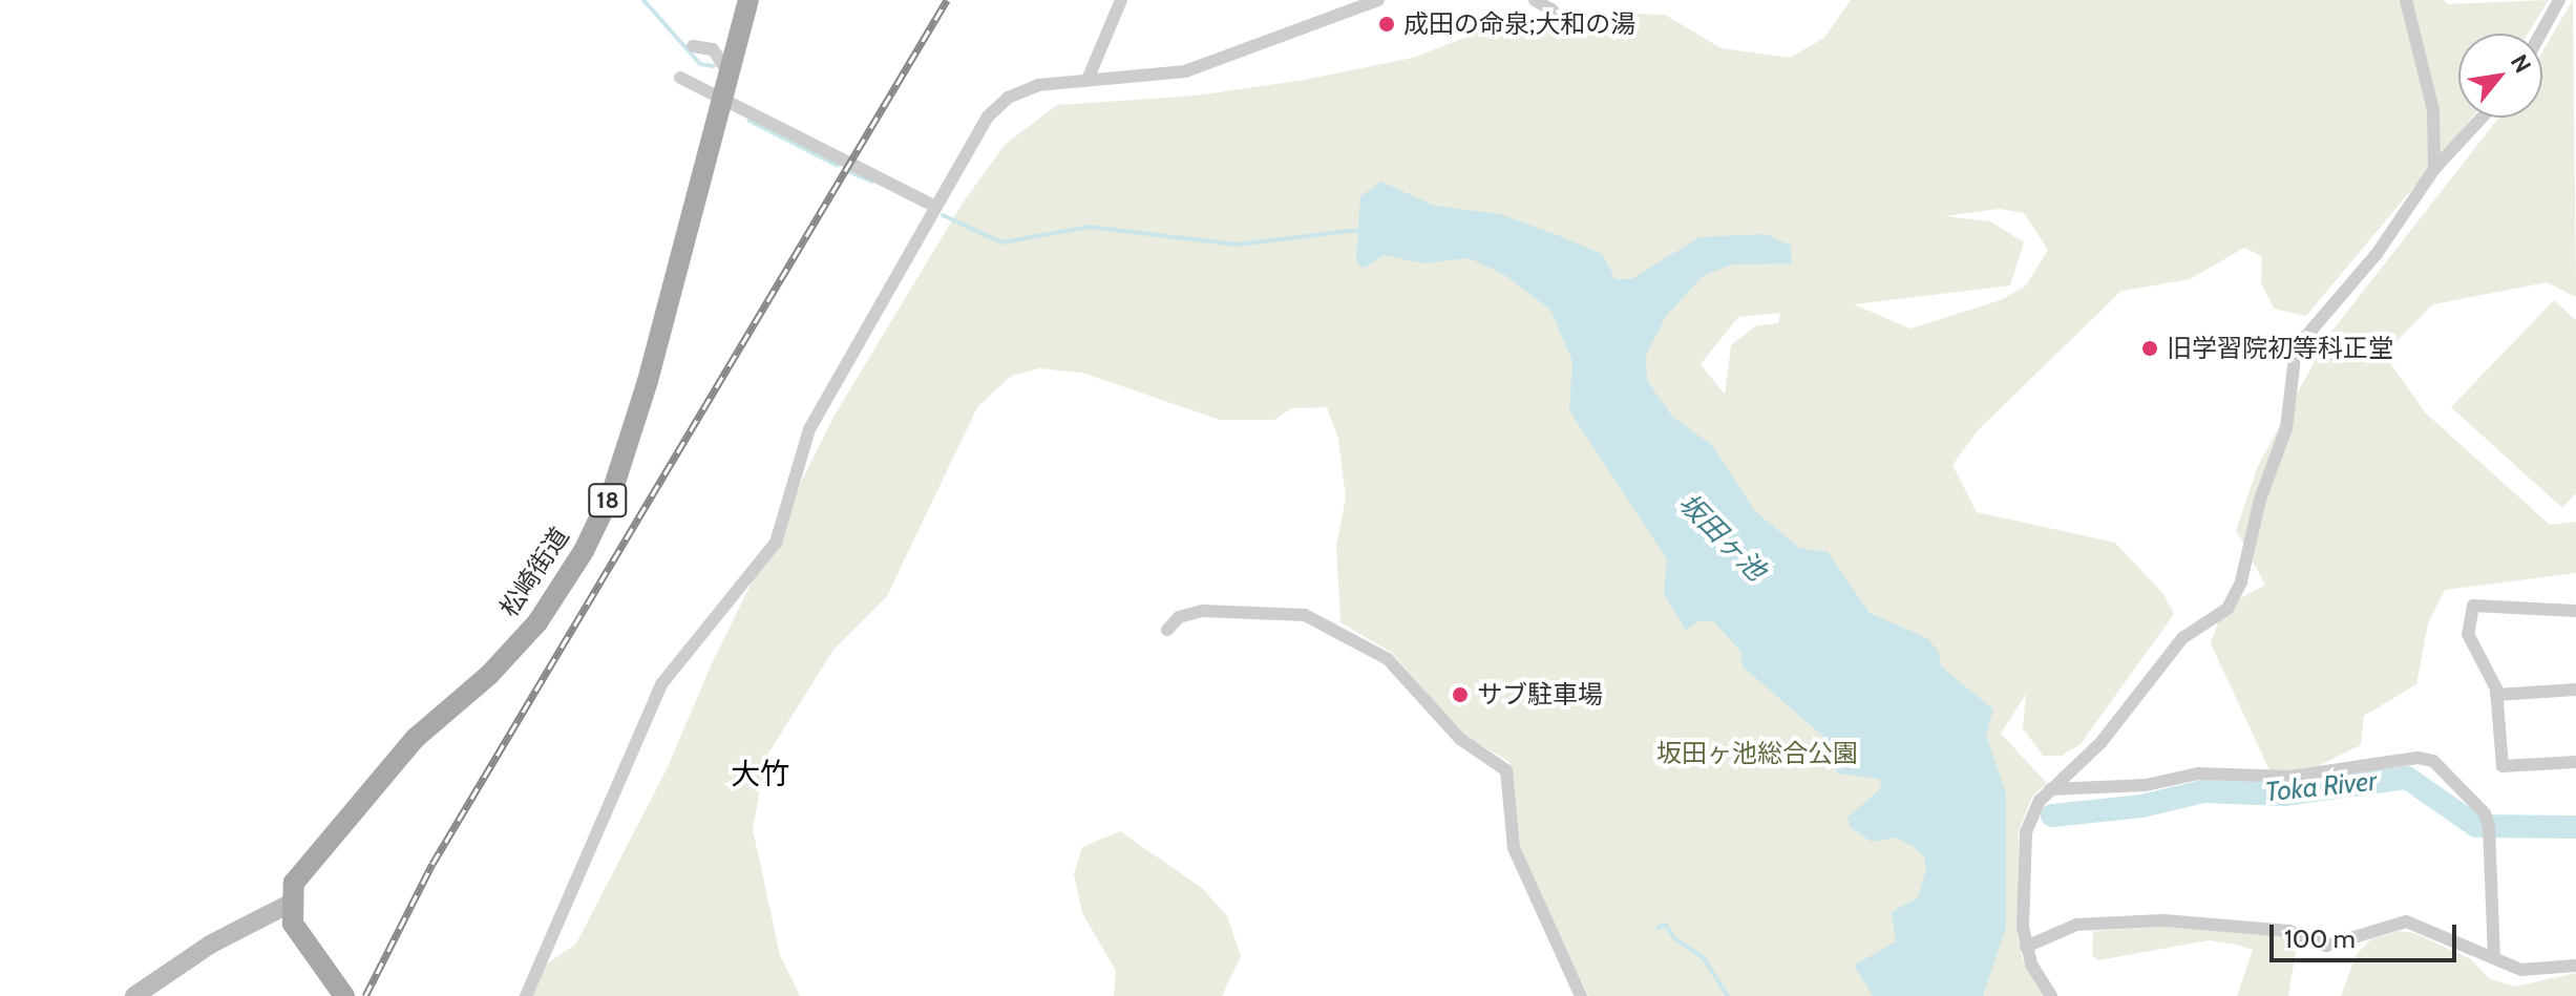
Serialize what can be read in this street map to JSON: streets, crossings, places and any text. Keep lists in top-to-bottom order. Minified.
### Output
{"streets":{"main road":["18","松崎街道"]},"districts":["大竹"],"water":["坂田ヶ池","Toka River"],"parks":["坂田ヶ池総合公園"],"places":["成田の命泉;大和の湯","旧学習院初等科正堂","サブ駐車場"],"scale_bar":"100 m","north":"top right"}
